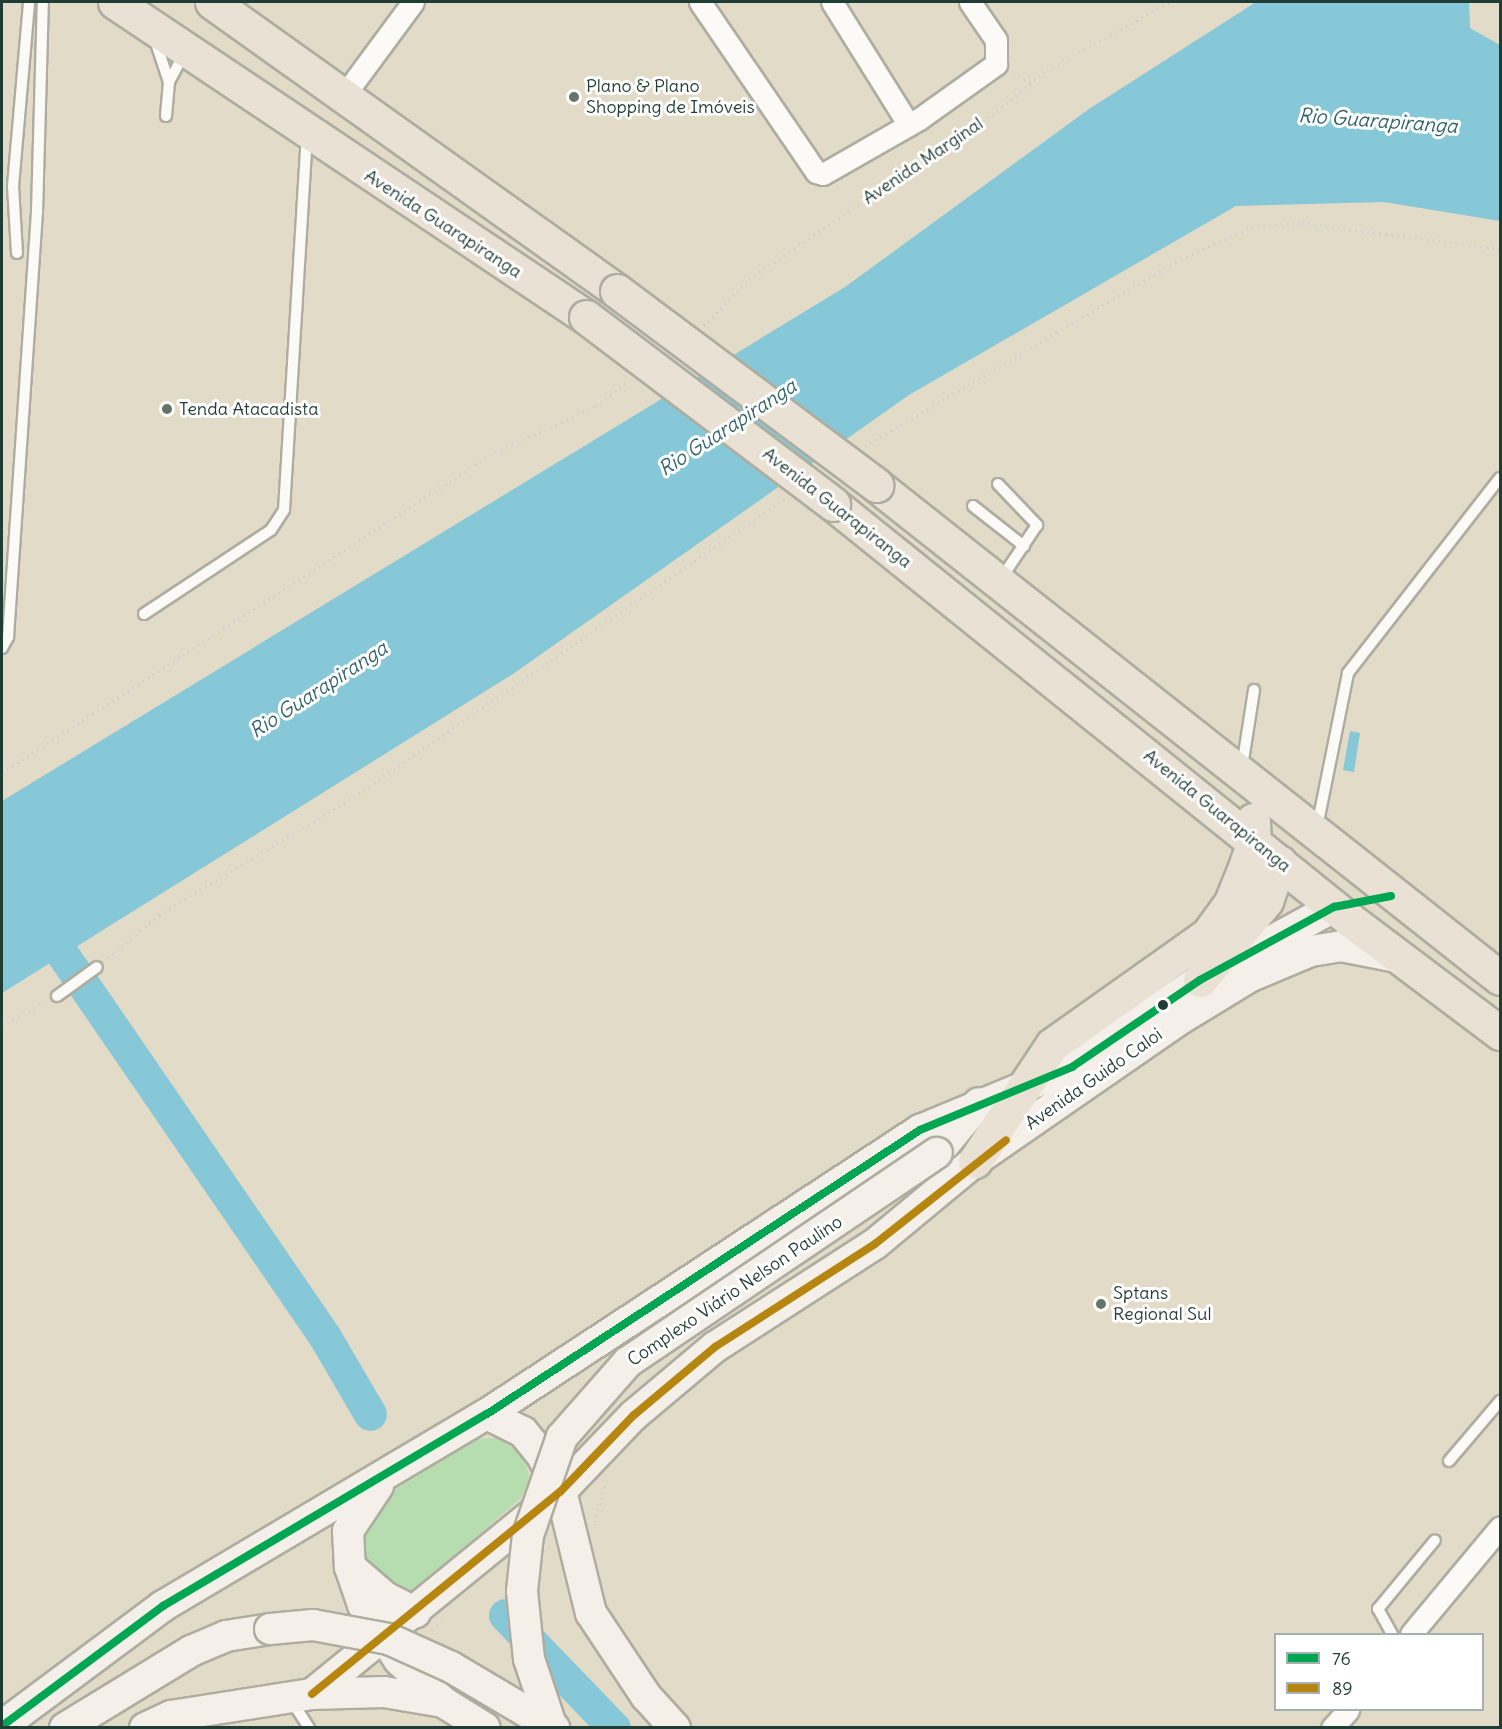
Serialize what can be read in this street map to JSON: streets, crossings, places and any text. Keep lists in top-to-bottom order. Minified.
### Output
{"streets":{"main road":["Avenida Guarapiranga","Avenida Guido Caloi","Complexo Viário Nelson Paulino"],"path":["Avenida Marginal"]},"crossings":[["Avenida Guarapiranga","Avenida Guido Caloi"],["Avenida Guido Caloi","Complexo Viário Nelson Paulino"]],"water":["Rio Guarapiranga"],"places":["Plano & Plano Shopping de Imóveis","Tenda Atacadista","Sptans Regional Sul"],"lines":["transit line 76","transit line 89"],"legend":["76","89"]}
